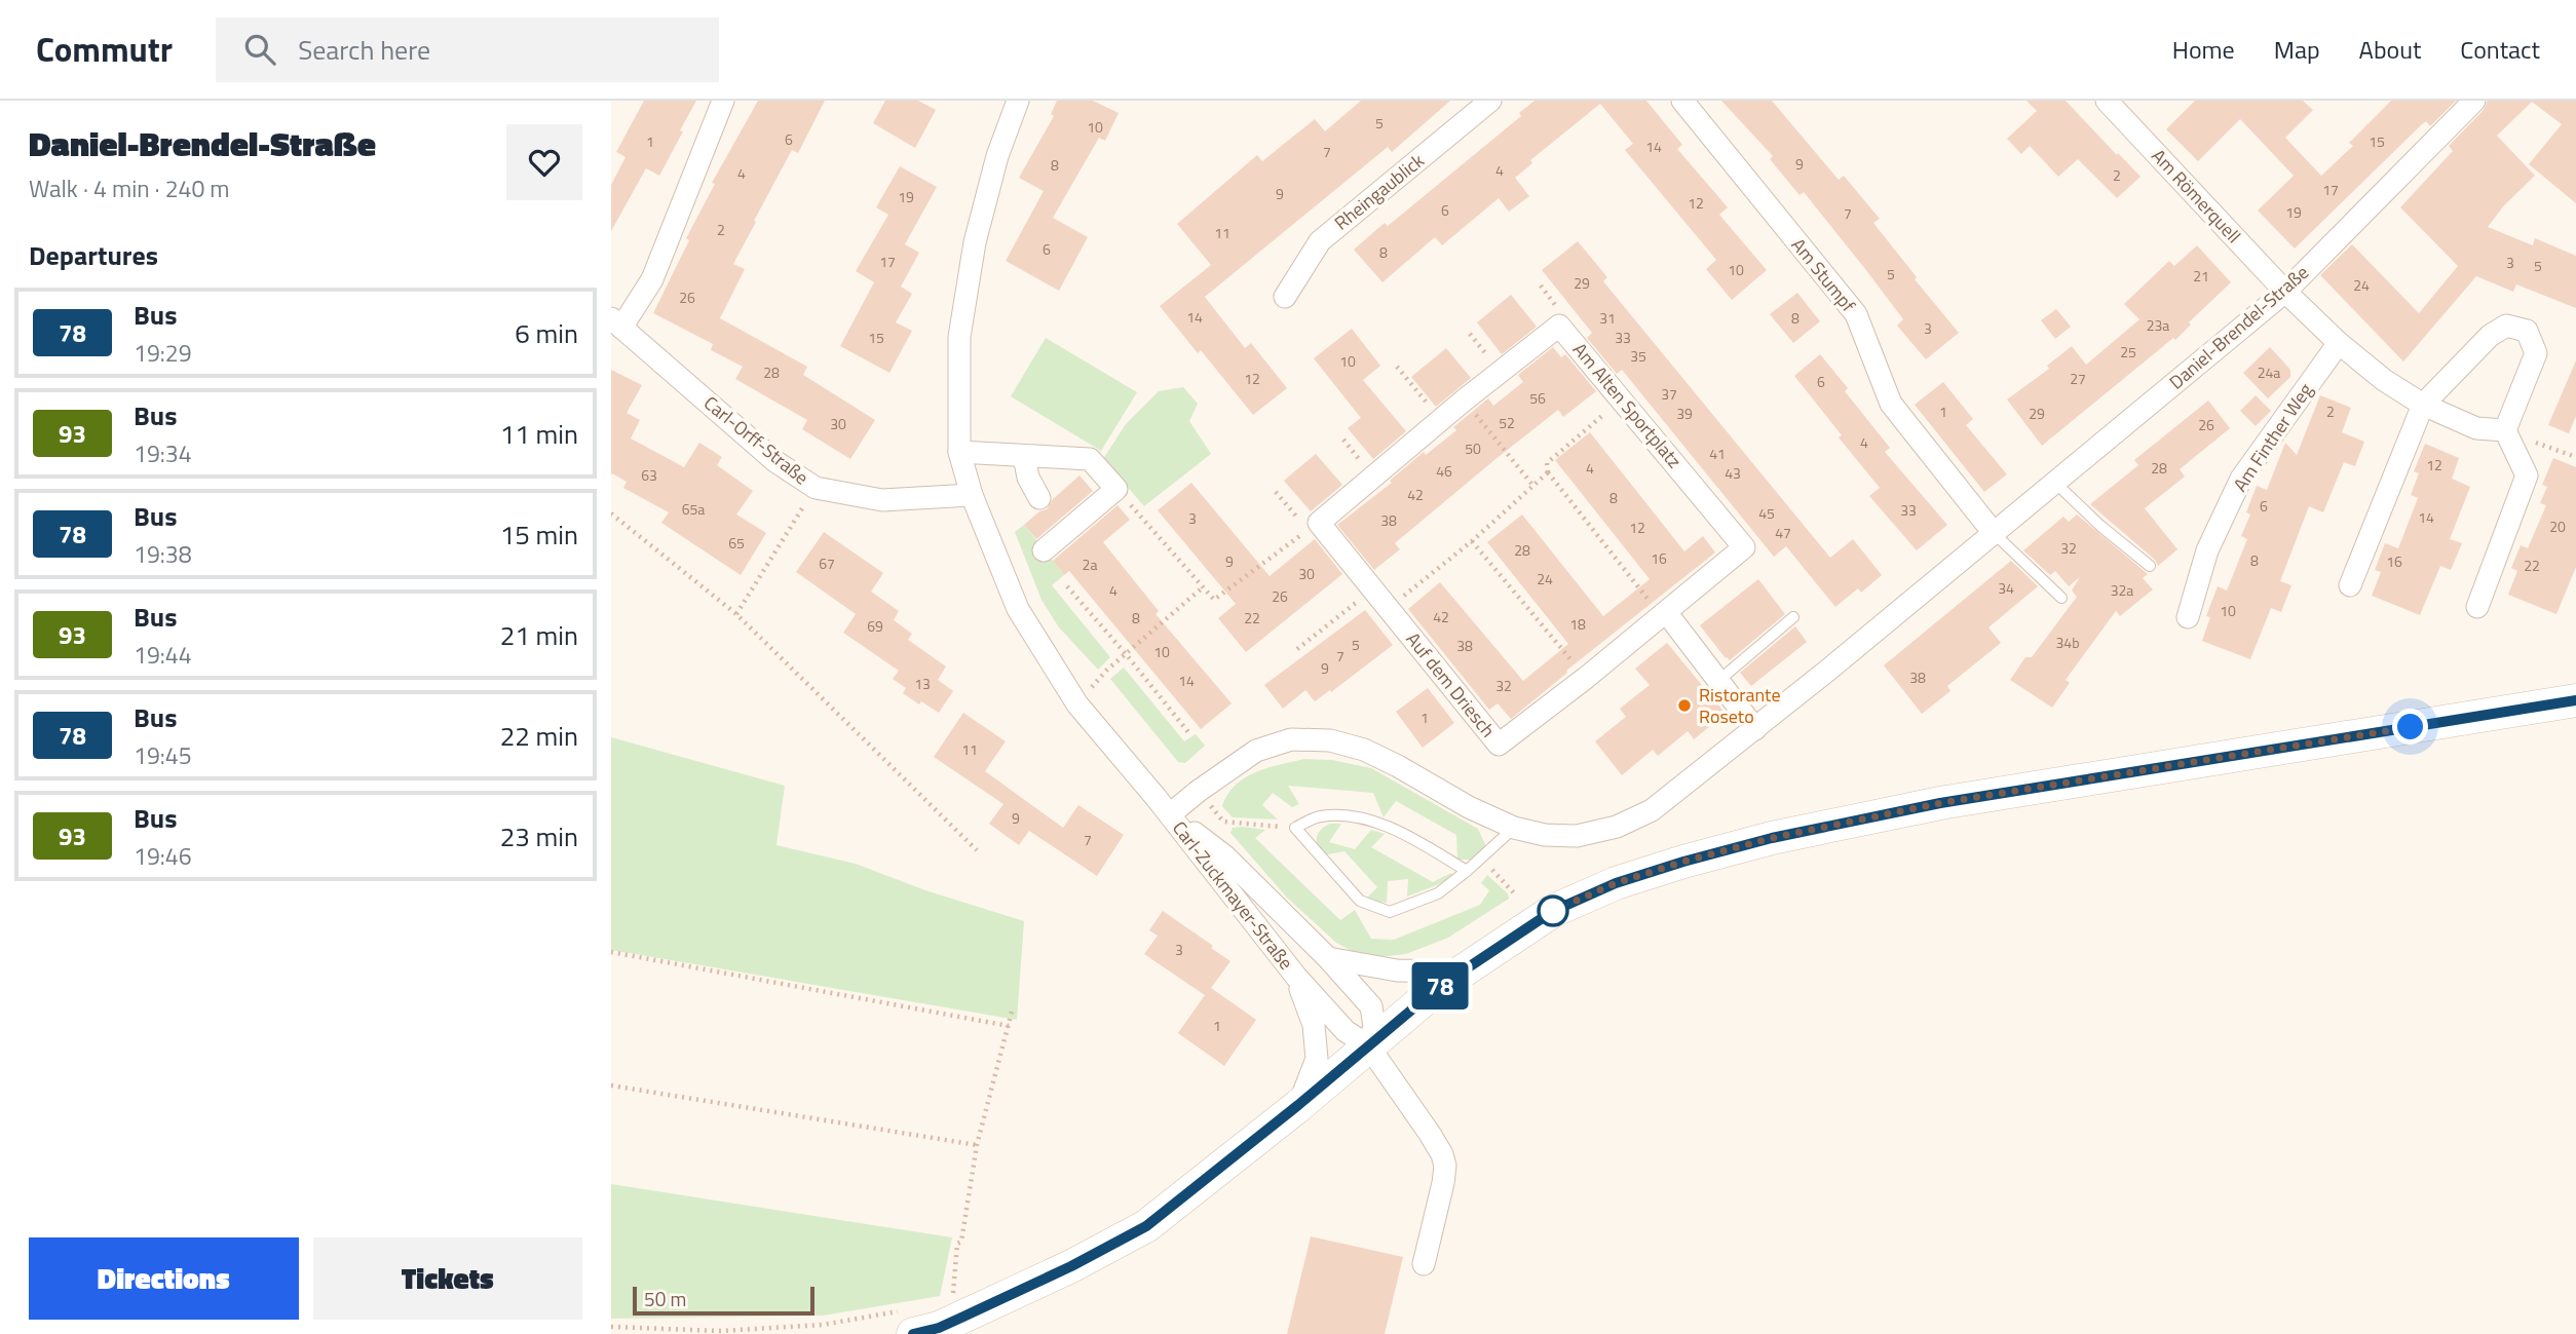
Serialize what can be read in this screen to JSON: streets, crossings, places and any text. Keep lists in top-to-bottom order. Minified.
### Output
{"streets":{"street":["Rheingaublick","Am Römerquell","Am Stumpf","Daniel-Brendel-Straße","Am Alten Sportplatz","Am Finther Weg","Carl-Orff-Straße","Auf dem Driesch","Carl-Zuckmayer-Straße"]},"crossings":[["Am Römerquell","Daniel-Brendel-Straße"],["Am Stumpf","Daniel-Brendel-Straße"],["Daniel-Brendel-Straße","Carl-Zuckmayer-Straße"],["Am Alten Sportplatz","Auf dem Driesch"],["Carl-Orff-Straße","Carl-Zuckmayer-Straße"]],"places":["Ristorante Roseto"],"lines":["bus line 78"],"house_numbers":["5","10","6","1","15","14","7","9","8","4","4","2","17","9","19","12","6","19","7","2","11","6","8","17","3","5","10","5","21","29","24","26","14","31","8","23a","3","15","33","25","35","10","28","24a","12","27","6","37","56","1","2","39","29","52","30","26","4","50","41","12","4","28","46","43","63","42","8","6","65a","33","45","14","3","38","20","12","47","65","32","28","16","8","9","16","67","2a","22","30","24","34","4","32a","26","10","42","8","22","18","69","34b","5","38","10","7","9","38","14","13","32","1","11","9","7","3","1"],"scale_bar":"50 m","page":{"header":"Commutr","search":"Search here","nav":["Home","Map","About","Contact"],"heading":[["Daniel-Brendel-Straße","Walk · 4 min · 240 m"],"Departures"],"on_map":"78","list":[{"mark":"78","name":"Bus","note":"19:29","value":"6 min"},{"mark":"93","name":"Bus","note":"19:34","value":"11 min"},{"mark":"78","name":"Bus","note":"19:38","value":"15 min"},{"mark":"93","name":"Bus","note":"19:44","value":"21 min"},{"mark":"78","name":"Bus","note":"19:45","value":"22 min"},{"mark":"93","name":"Bus","note":"19:46","value":"23 min"}],"buttons":["Directions","Tickets"],"scale":"50 m"}}
